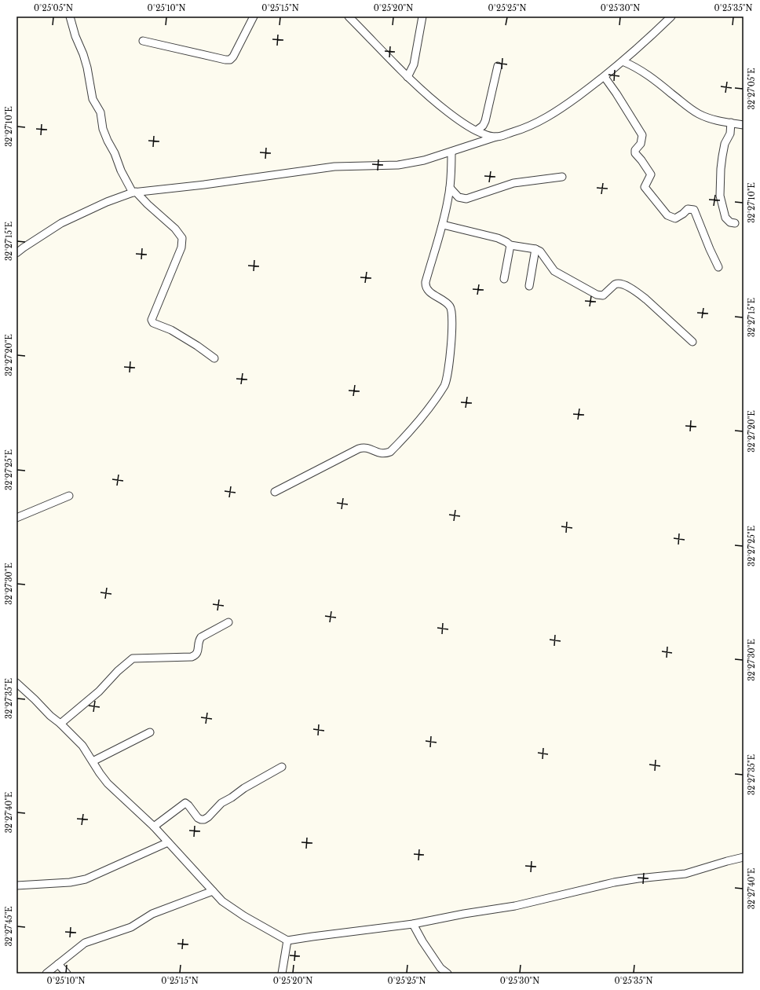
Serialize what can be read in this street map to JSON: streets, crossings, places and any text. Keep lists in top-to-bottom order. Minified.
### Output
{"coordinates":["0°25'05\"N","0°25'10\"N","0°25'15\"N","0°25'20\"N","0°25'25\"N","0°25'30\"N","0°25'35\"N","32°27'05\"E","32°27'10\"E","32°27'15\"E","32°27'20\"E","32°27'25\"E","32°27'30\"E","32°27'35\"E","32°27'40\"E","32°27'45\"E"]}
